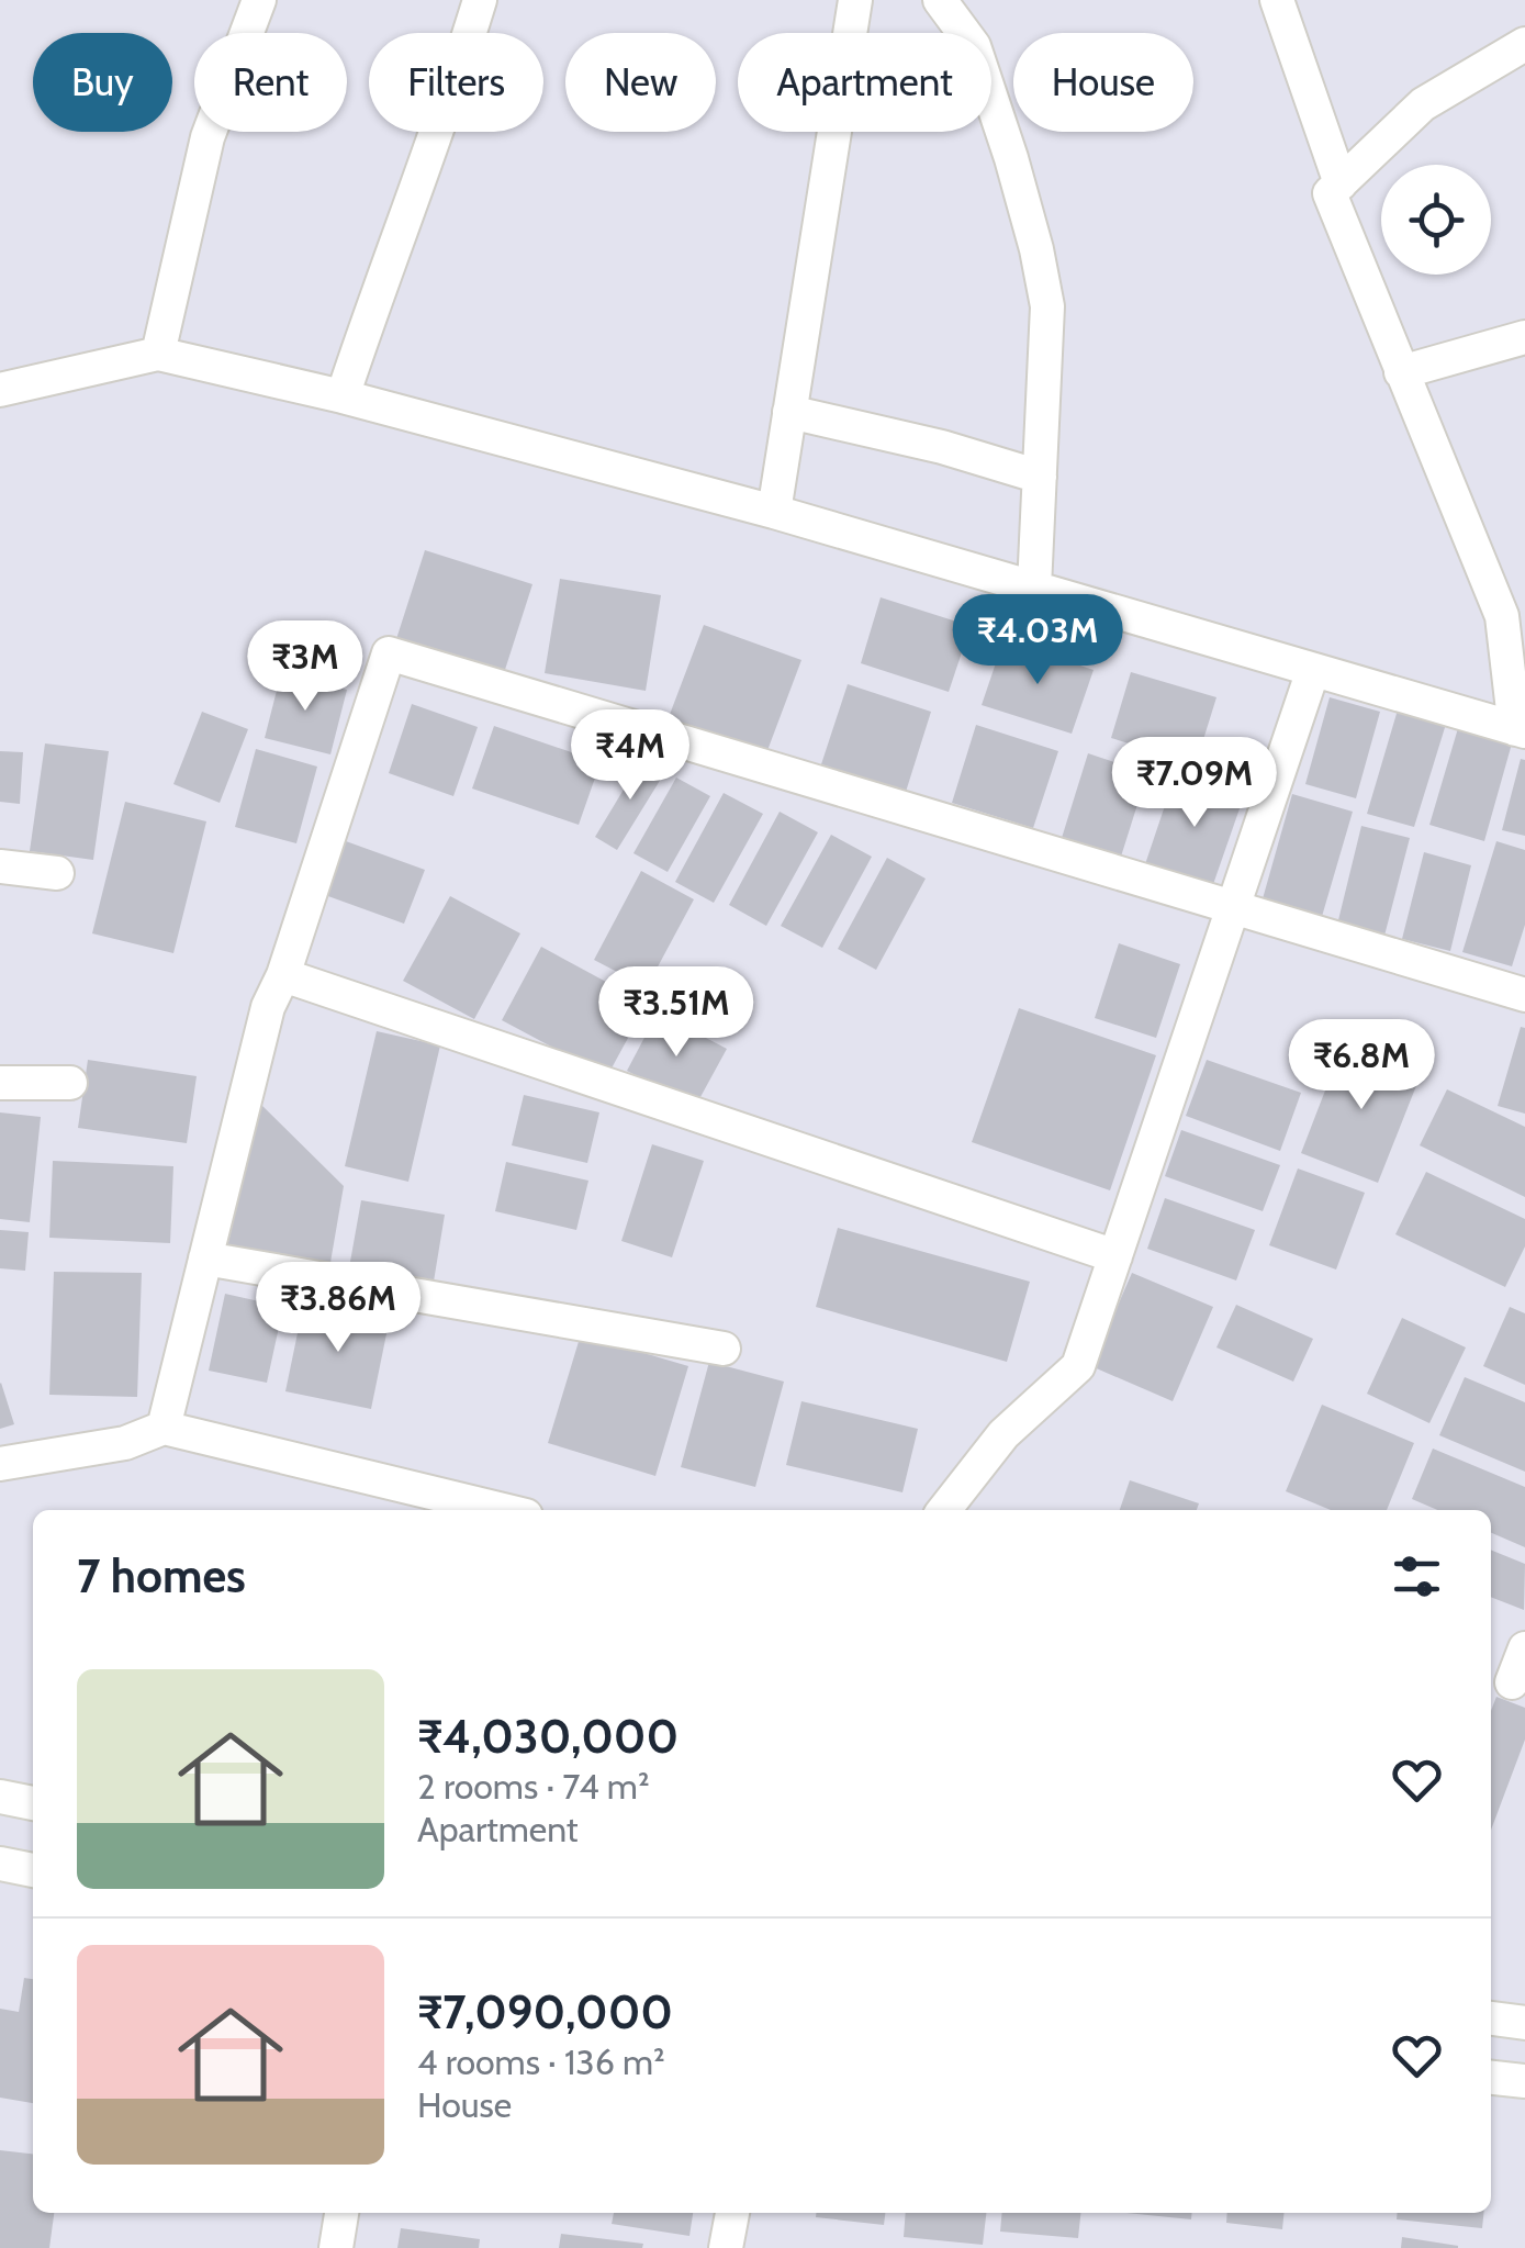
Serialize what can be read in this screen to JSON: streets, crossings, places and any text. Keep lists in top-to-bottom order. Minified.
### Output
{"page":{"chip":["Buy","Rent","Filters","New","Apartment","House"],"price":["₹4.03M","₹3M","₹4M","₹7.09M","₹3.51M","₹6.8M","₹3.86M"],"heading":"7 homes","list":[{"name":"₹4,030,000","note":"2 rooms · 74 m² · Apartment"},{"name":"₹7,090,000","note":"4 rooms · 136 m² · House"}]}}
